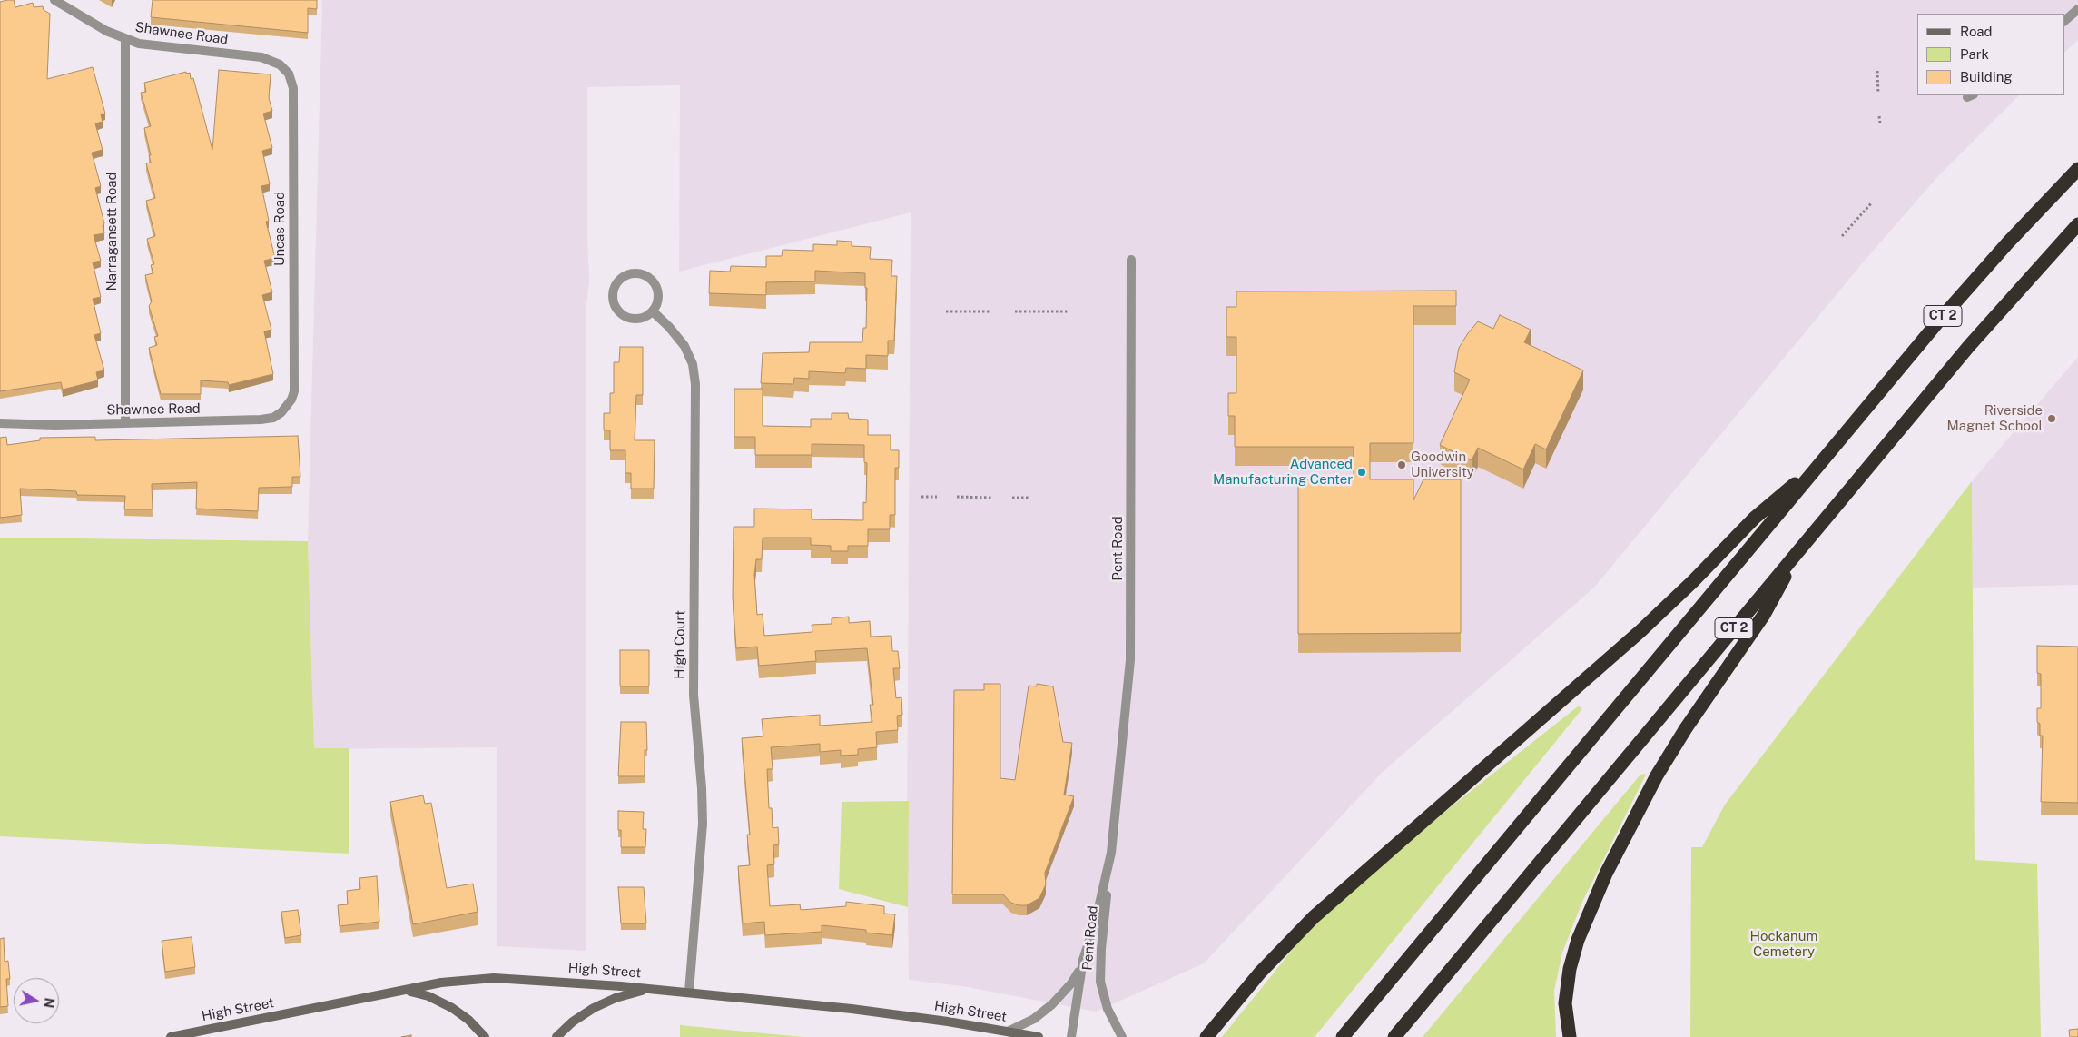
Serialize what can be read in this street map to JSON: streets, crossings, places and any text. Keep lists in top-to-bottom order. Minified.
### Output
{"streets":{"highway":["CT 2"],"main road":["High Street"],"street":["Shawnee Road","Uncas Road","Narragansett Road","Pent Road","High Court"]},"crossings":[["Shawnee Road","Uncas Road"],["Shawnee Road","Narragansett Road"],["Pent Road","High Street"],["High Court","High Street"]],"parks":["Hockanum Cemetery"],"places":["Riverside Magnet School","Goodwin University","Advanced Manufacturing Center"],"legend":["Road","Park","Building"],"north":"right"}
